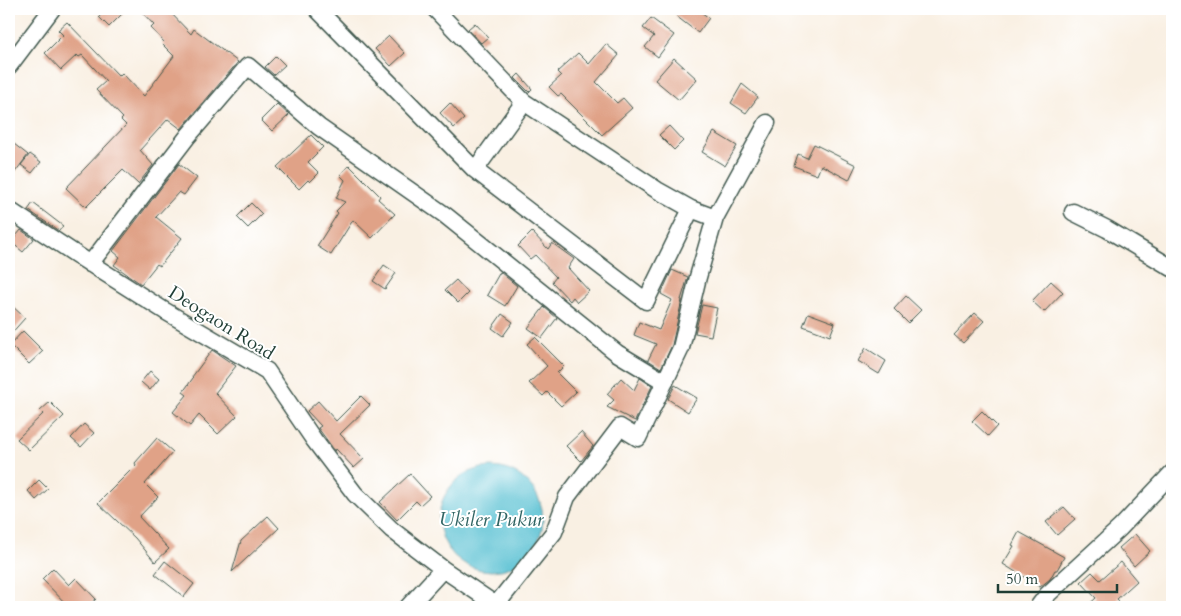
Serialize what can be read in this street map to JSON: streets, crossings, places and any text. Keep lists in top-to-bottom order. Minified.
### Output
{"streets":{"street":["Deogaon Road"]},"water":["Ukiler Pukur"],"scale_bar":"50 m"}
